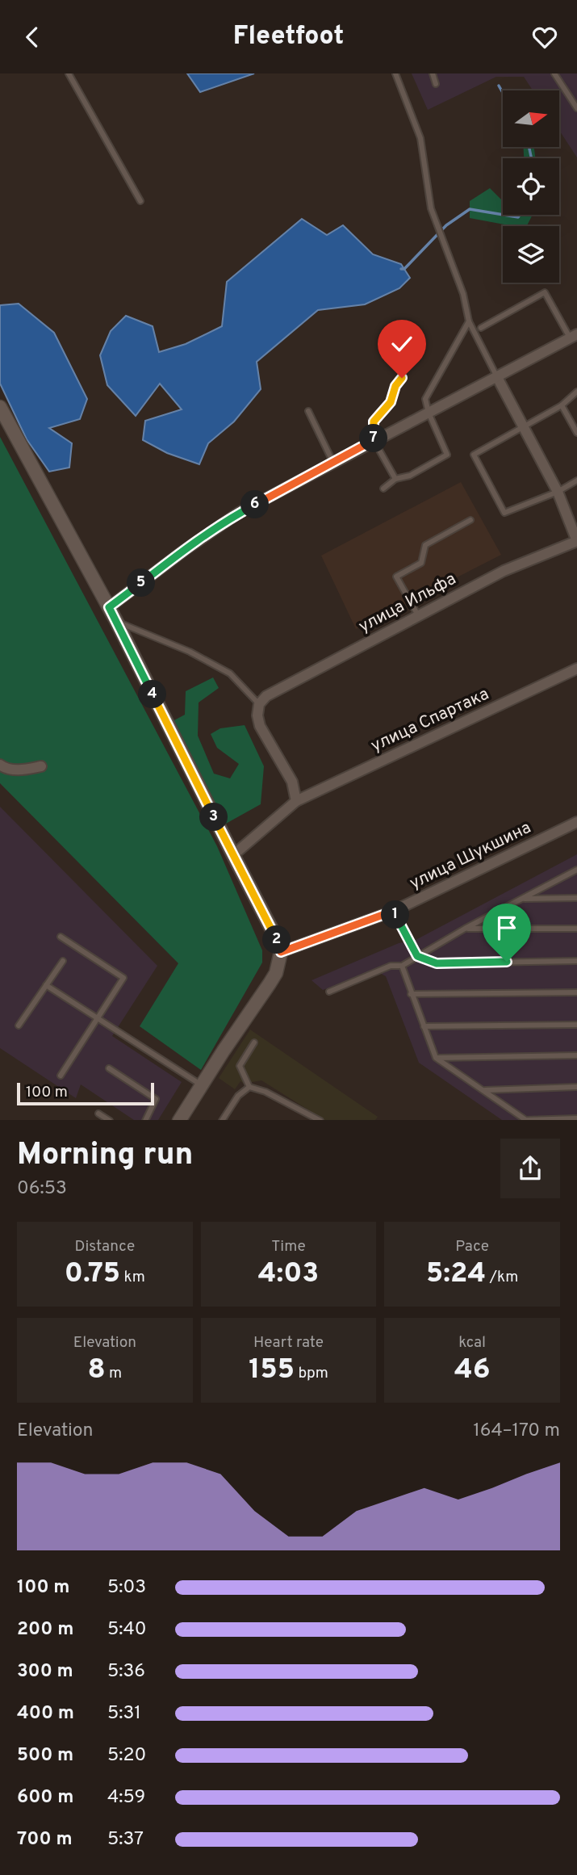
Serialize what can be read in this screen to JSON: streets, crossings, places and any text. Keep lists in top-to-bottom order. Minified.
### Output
{"streets":{"street":["улица Ильфа","улица Спартака","улица Шукшина"]},"scale_bar":"100 m","north":"right","page":{"header":"Fleetfoot","pins":["7","6","5","4","3","1","2"],"scale":"100 m","heading":["Morning run","06:53"],"stats":[["Distance","0.75 km"],["Time","4:03"],["Pace","5:24 /km"],["Elevation","8 m"],["Heart rate","155 bpm"],["kcal","46"]],"chart":["Elevation","164–170 m"],"list":[{"name":"100 m","note":"5:03"},{"name":"200 m","note":"5:40"},{"name":"300 m","note":"5:36"},{"name":"400 m","note":"5:31"},{"name":"500 m","note":"5:20"},{"name":"600 m","note":"4:59"},{"name":"700 m","note":"5:37"}]}}
